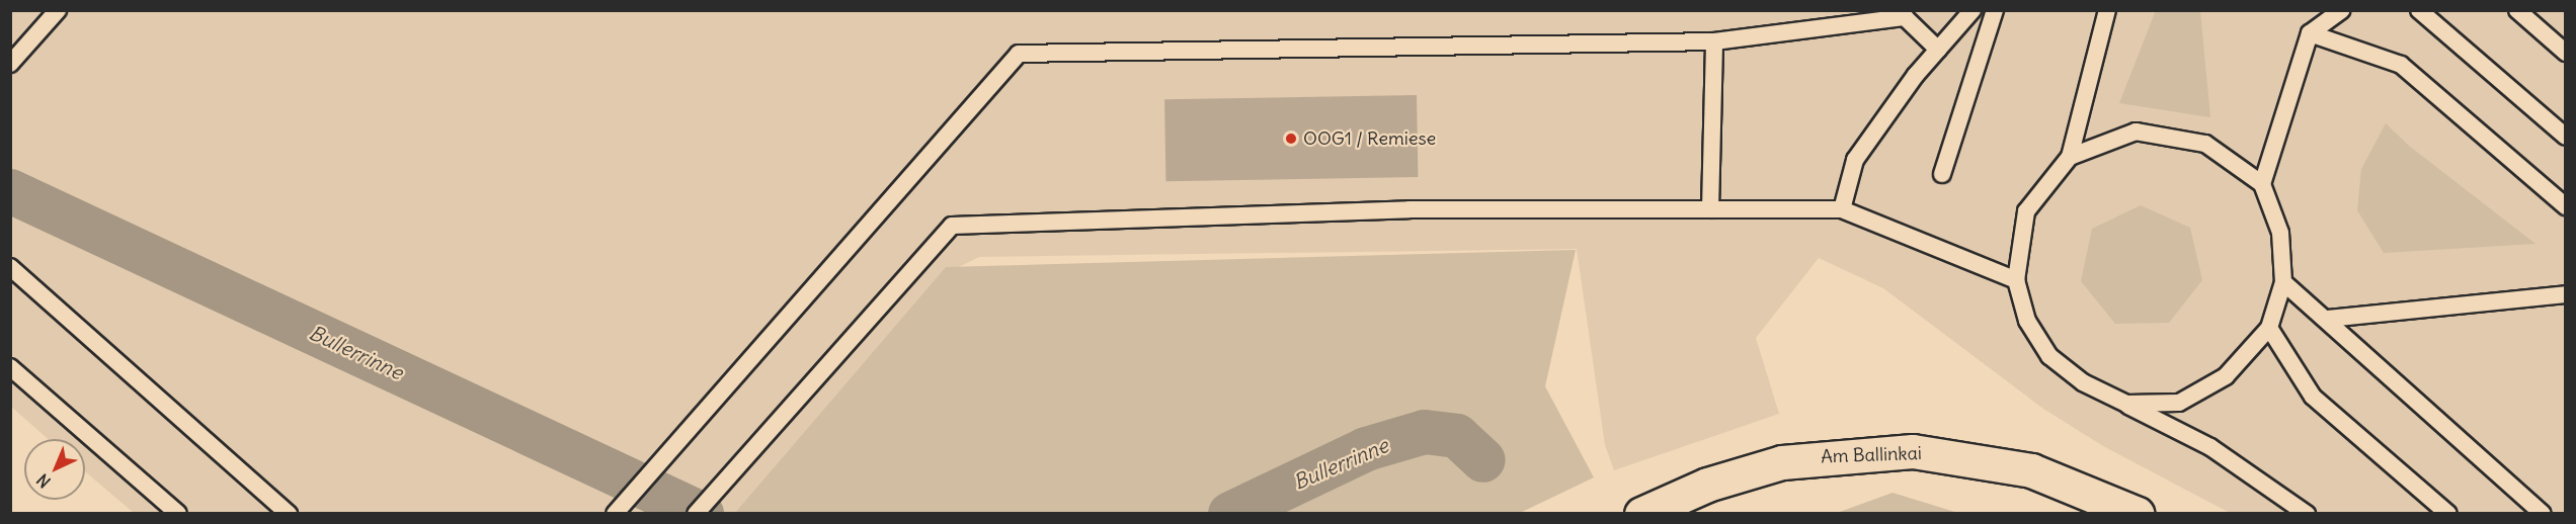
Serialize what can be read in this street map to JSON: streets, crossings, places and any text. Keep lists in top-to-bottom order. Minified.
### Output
{"streets":{"street":["Am Ballinkai"]},"water":["Bullerrinne"],"places":["OOG1 / Remiese"],"north":"bottom left"}
